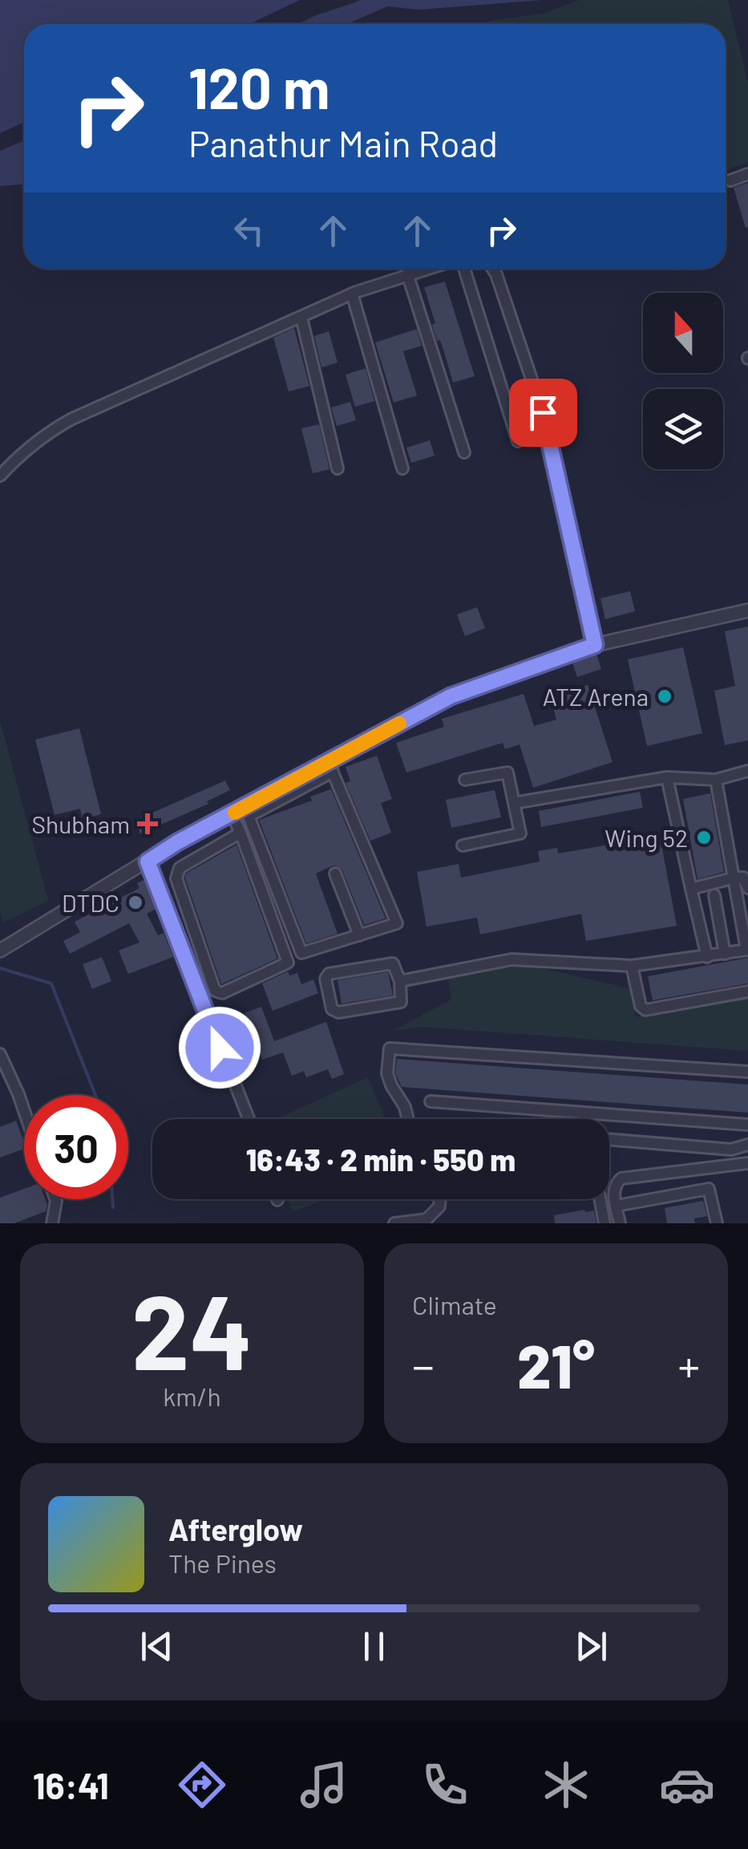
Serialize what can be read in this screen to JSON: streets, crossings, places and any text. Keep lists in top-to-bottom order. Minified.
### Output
{"places":{"other":["ATZ Arena","Wing 52","DTDC"],"health":["Shubham"]},"north":"top","page":{"turn":["120 m","Panathur Main Road"],"limit":"30","trip":"16:43 · 2 min · 550 m","tile":[["24","km/h"],"Climate"],"heat":["−","21°","+"],"song":["Afterglow","The Pines"],"tabs":"16:41"}}
